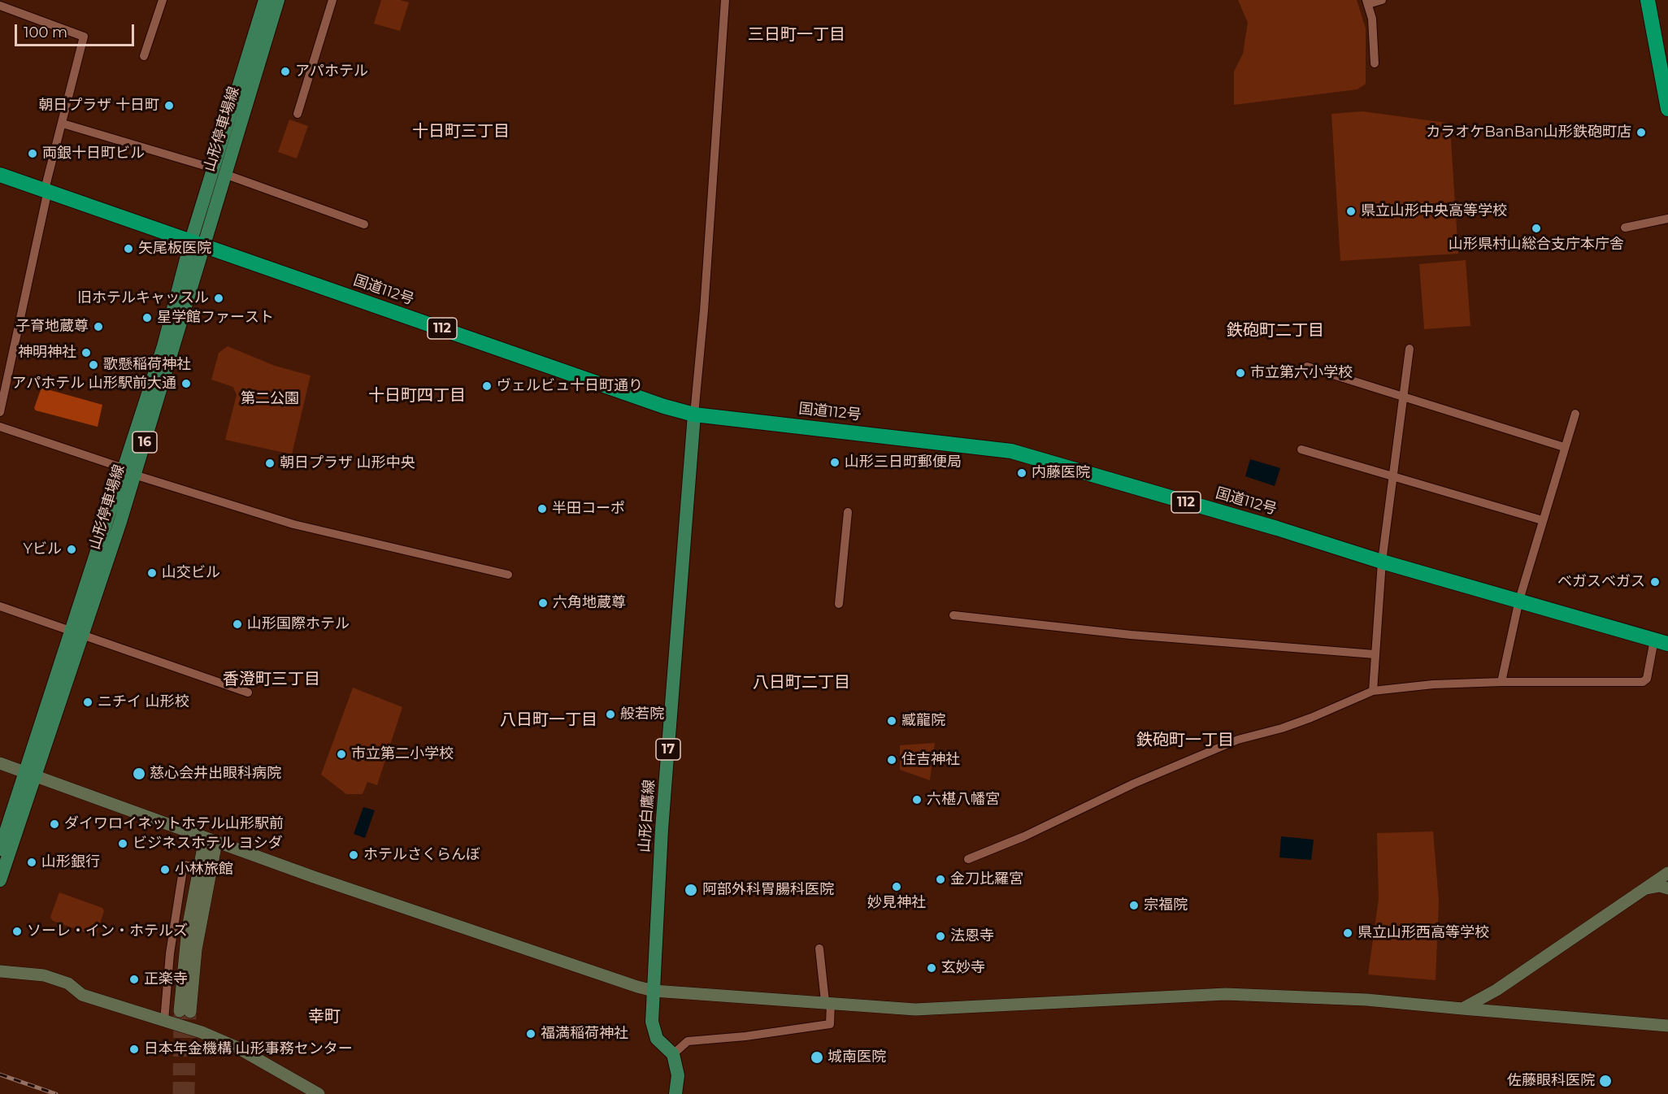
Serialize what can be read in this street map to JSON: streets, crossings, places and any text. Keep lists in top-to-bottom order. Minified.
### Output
{"streets":{"highway":["国道112号","112"],"main road":["山形停車場線","16","17","山形白鷹線"]},"crossings":[["山形停車場線","国道112号"],["国道112号","山形白鷹線"]],"districts":["三日町一丁目","十日町三丁目","鉄砲町二丁目","十日町四丁目","香澄町三丁目","八日町二丁目","八日町一丁目","鉄砲町一丁目","幸町"],"parks":["第二公園"],"places":["アパホテル","朝日プラザ 十日町","カラオケBanBan山形鉄砲町店","両銀十日町ビル","県立山形中央高等学校","山形県村山総合支庁本庁舎","矢尾板医院","旧ホテルキャッスル","星学館ファースト","子育地蔵尊","神明神社","歌懸稲荷神社","市立第六小学校","アパホテル 山形駅前大通","ヴェルビュ十日町通り","山形三日町郵便局","朝日プラザ 山形中央","内藤医院","半田コーポ","Yビル","山交ビル","ベガスベガス","六角地蔵尊","山形国際ホテル","ニチイ 山形校","般若院","臧龍院","市立第二小学校","住吉神社","慈心会井出眼科病院","六椹八幡宮","ダイワロイネットホテル山形駅前","ビジネスホテル ヨシダ","ホテルさくらんぼ","山形銀行","小林旅館","金刀比羅宮","妙見神社","阿部外科胃腸科医院","宗福院","ソーレ・イン・ホテルズ","県立山形西高等学校","法恩寺","玄妙寺","正楽寺","福満稲荷神社","日本年金機構 山形事務センター","城南医院","佐藤眼科医院"],"scale_bar":"100 m"}
